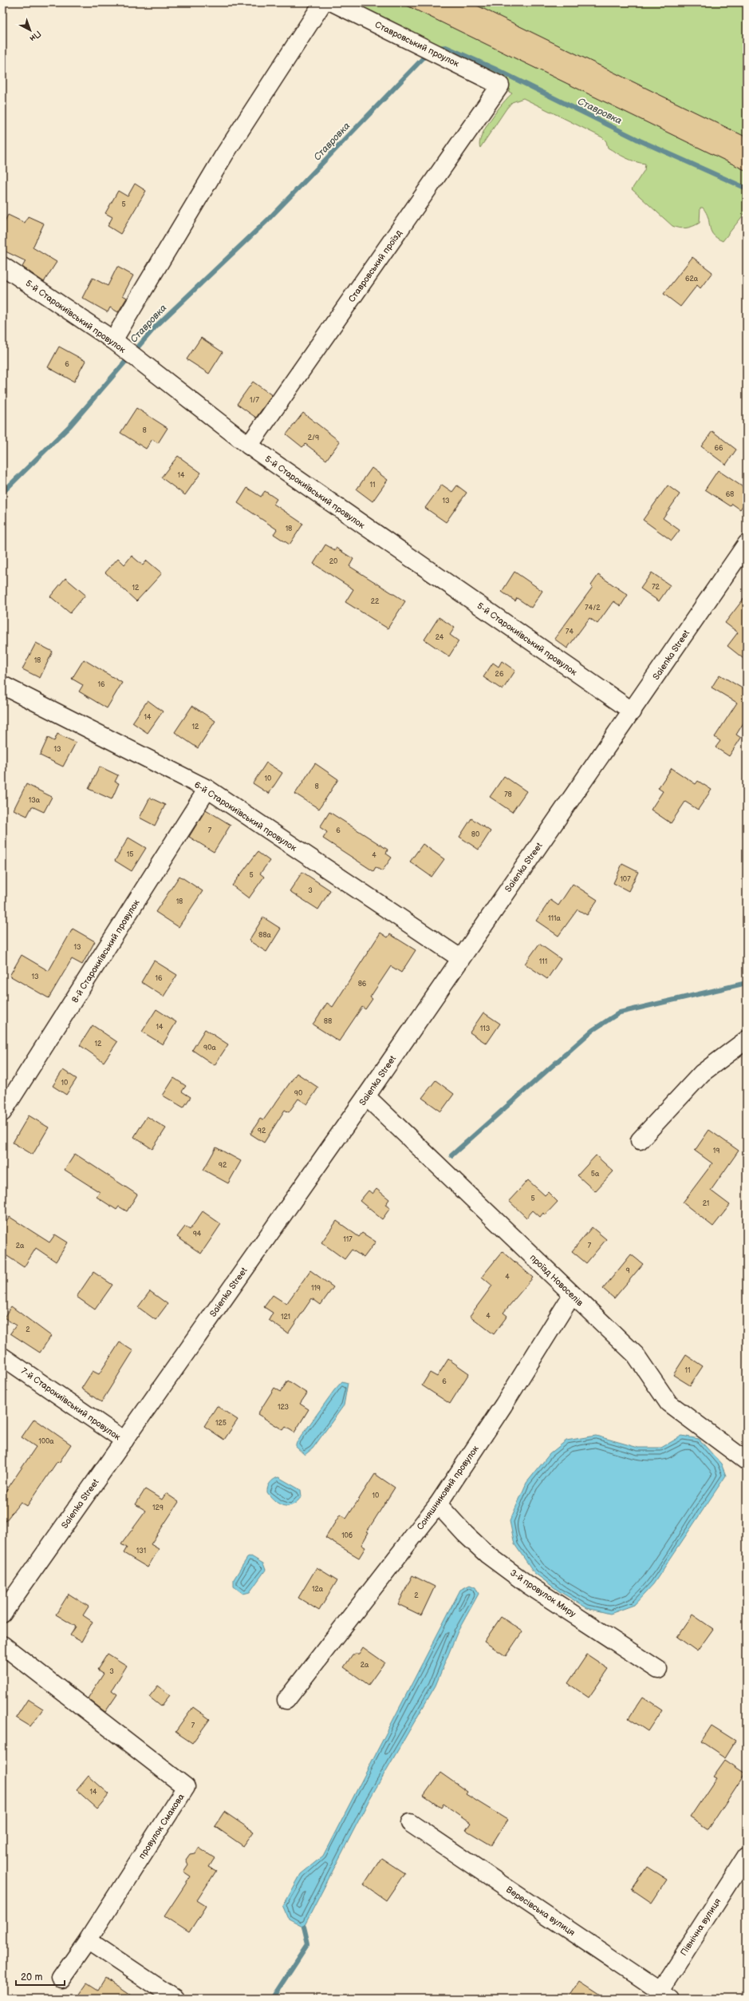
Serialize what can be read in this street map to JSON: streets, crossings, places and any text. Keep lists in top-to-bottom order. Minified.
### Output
{"streets":{"street":["Ставровський проулок","Ставровський проїзд","5-й Старокиївський провулок","Saienka Street","6-й Старокиївський провулок","8-й Старокиївський провулок","проїзд Новоселів","7-й Старокиївський провулок","Соняшниковий провулок","3-й провулок Миру","провулок Смакова","Вересівська вулиця","Північна вулиця"]},"crossings":[["Ставровський проулок","Ставровський проїзд"],["Ставровський проїзд","5-й Старокиївський провулок"],["5-й Старокиївський провулок","Saienka Street"],["Saienka Street","6-й Старокиївський провулок"],["Saienka Street","проїзд Новоселів"],["Saienka Street","7-й Старокиївський провулок"],["6-й Старокиївський провулок","8-й Старокиївський провулок"],["проїзд Новоселів","Соняшниковий провулок"],["Соняшниковий провулок","3-й провулок Миру"],["Вересівська вулиця","Північна вулиця"]],"water":["Ставровка"],"house_numbers":["5","62а","6","1/7","8","2/9","66","14","11","68","13","18","20","72","12","22","74/2","74","24","18","26","16","14","12","13","10","8","78","13а","7","6","80","15","4","5","107","3","18","111а","88а","13","111","13","16","86","88","14","113","12","90а","10","90","92","19","92","5а","5","21","94","117","2а","7","9","4","119","4","121","2","11","6","123","125","100а","10","129","10б","131","12а","2","2а","3","7","14"],"scale_bar":"20 m","north":"bottom right"}
